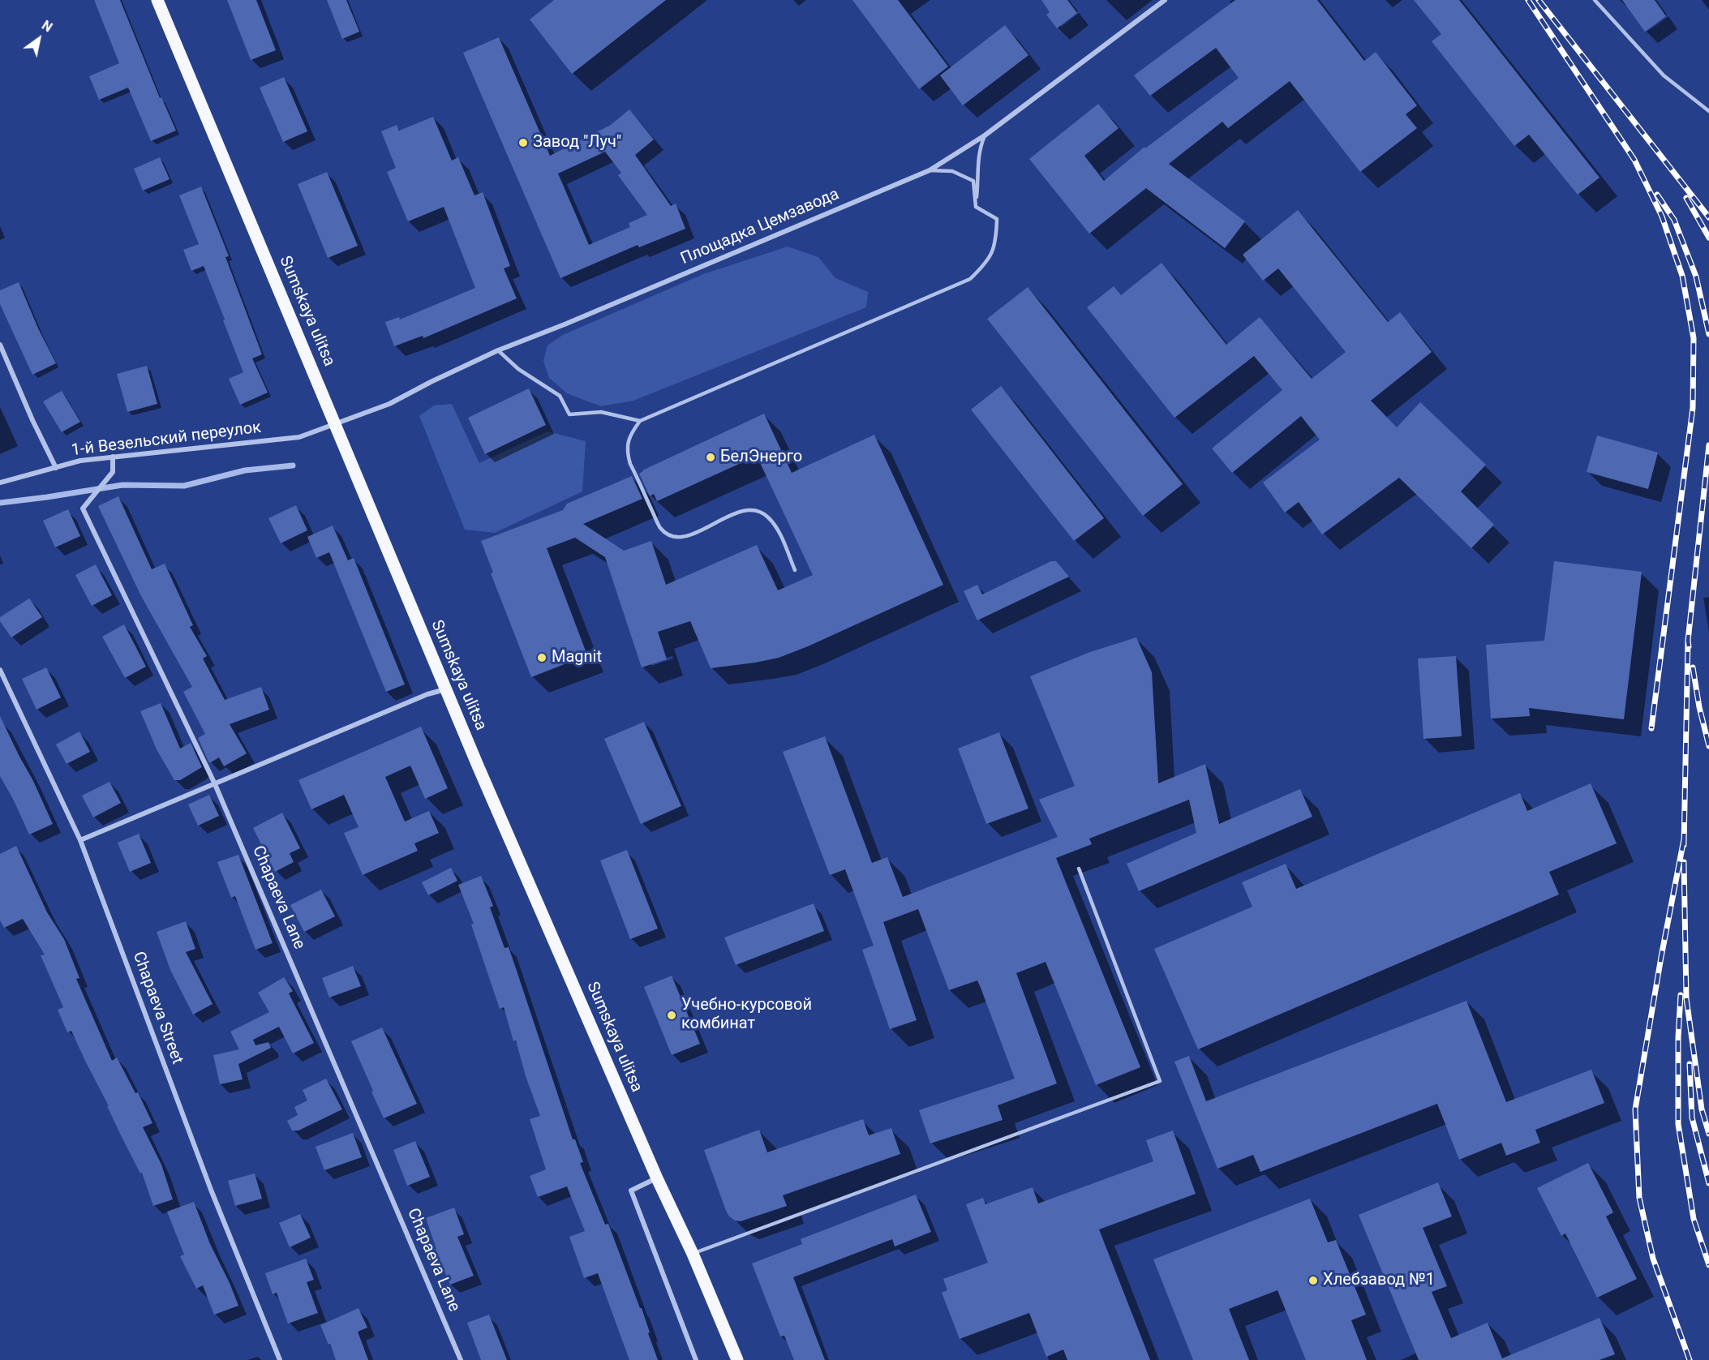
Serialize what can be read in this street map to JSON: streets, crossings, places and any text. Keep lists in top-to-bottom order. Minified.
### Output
{"streets":{"main road":["Sumskaya ulitsa"],"street":["Площадка Цемзавода","1-й Везельский переулок","Chapaeva Lane","Chapaeva Street"]},"crossings":[["Площадка Цемзавода","Sumskaya ulitsa"],["Площадка Цемзавода","1-й Везельский переулок"],["Sumskaya ulitsa","1-й Везельский переулок"],["1-й Везельский переулок","Chapaeva Lane"]],"places":["Завод \"Луч\"","БелЭнерго","Magnit","Учебно-курсовой комбинат","Хлебзавод №1"],"north":"top right"}
